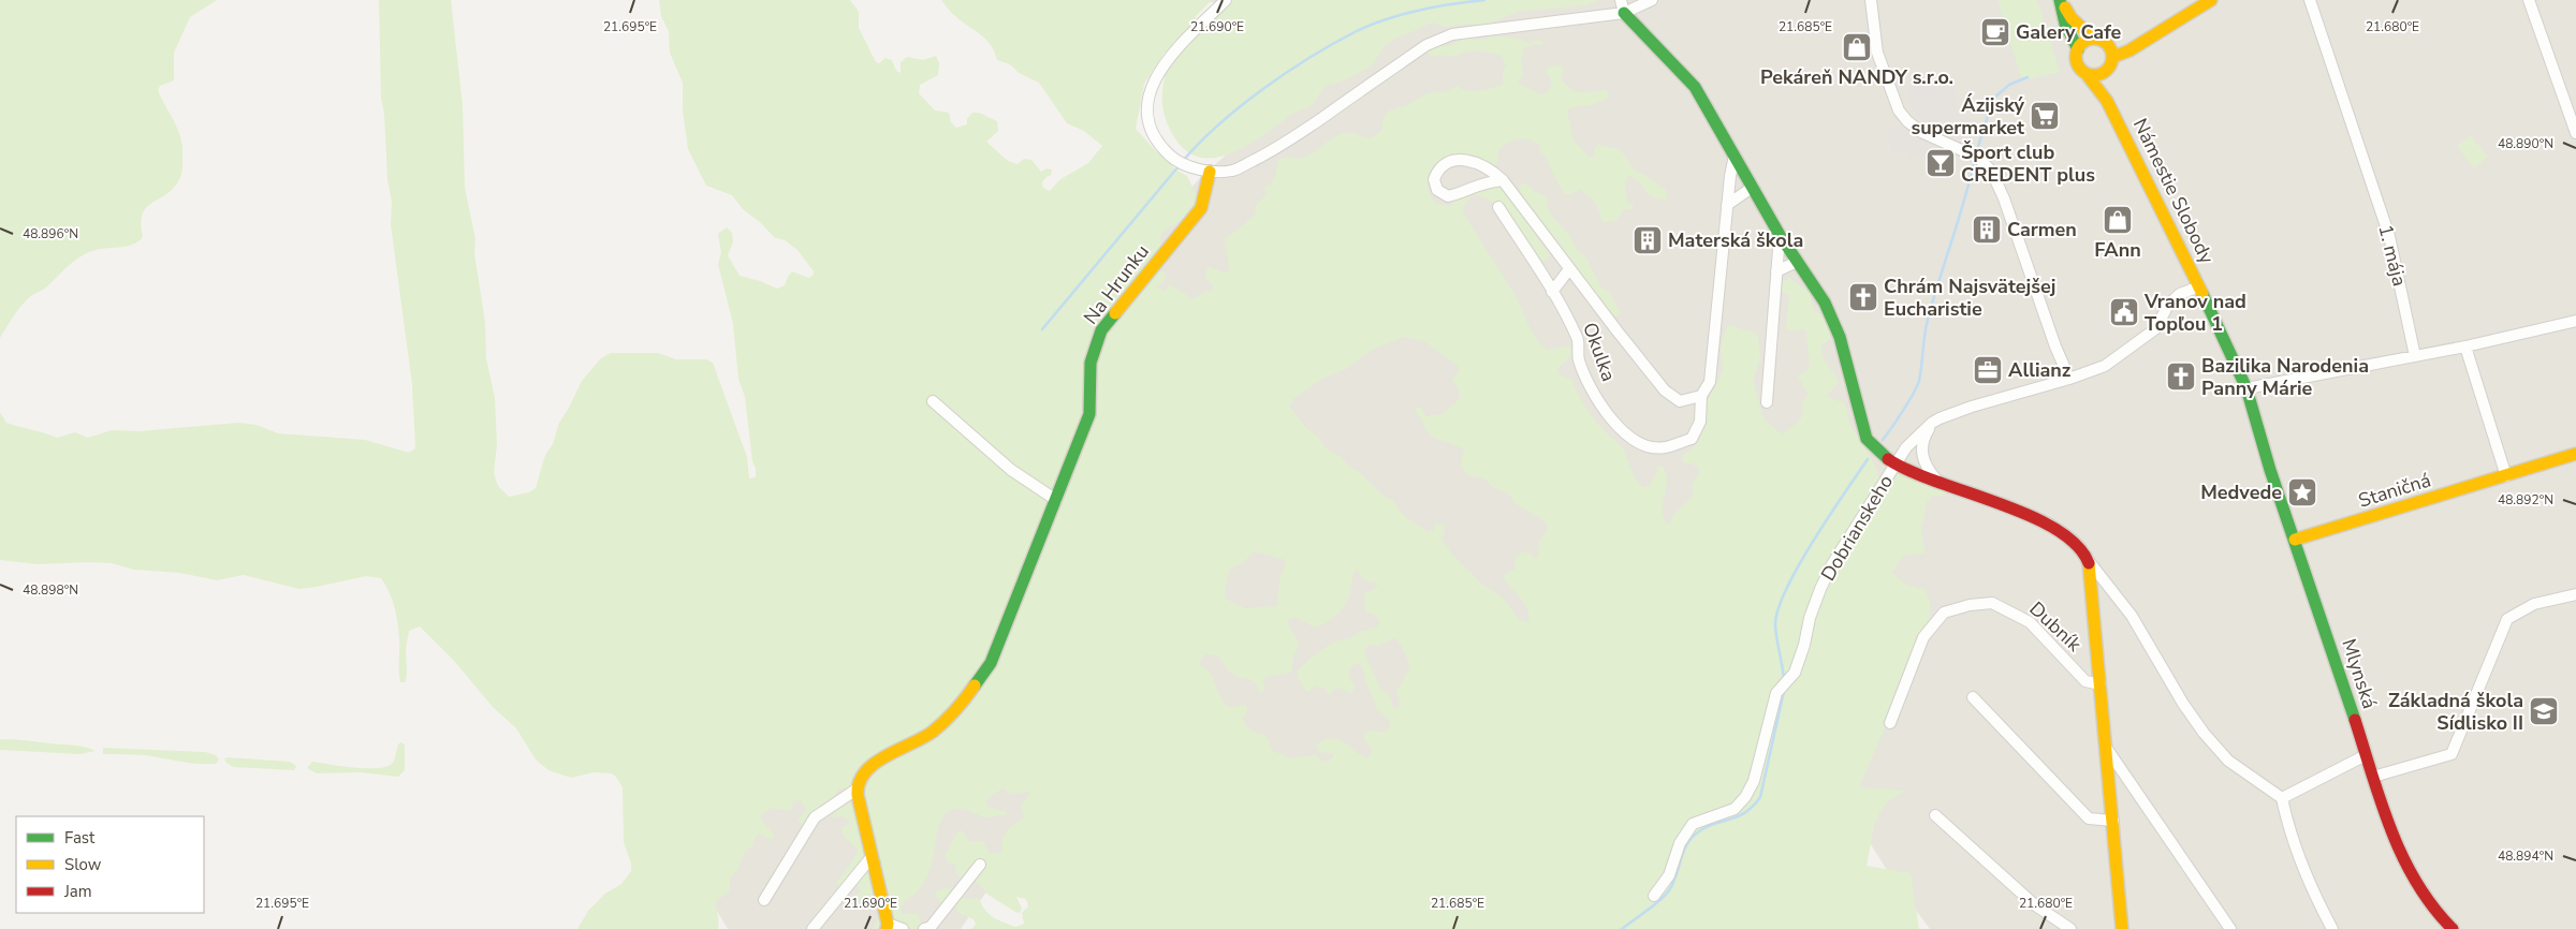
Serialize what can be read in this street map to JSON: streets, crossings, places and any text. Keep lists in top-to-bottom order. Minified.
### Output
{"streets":{"street":["Námestie Slobody","1. mája","Na Hrunku","Okulka","Staničná","Dobrianskeho","Dubník","Mlynská"]},"crossings":[["Námestie Slobody","Staničná"],["Námestie Slobody","Dobrianskeho"],["Námestie Slobody","Mlynská"],["Staničná","Mlynská"]],"places":{"cafe":["Galery Cafe"],"shop":["Pekáreň NANDY s.r.o.","FAnn"],"supermarket":["Ázijský supermarket"],"bar":["Šport club CREDENT plus"],"building":["Carmen","Materská škola"],"church":["Chrám Najsvätejšej Eucharistie","Bazilika Narodenia Panny Márie"],"public building":["Vranov nad Topľou 1"],"office":["Allianz"],"place":["Medvede"],"school or university":["Základná škola Sídlisko II"]},"legend":["Fast","Slow","Jam"],"coordinates":["21.695°E","21.690°E","21.685°E","21.680°E","48.890°N","48.896°N","48.892°N","48.898°N","48.894°N"]}
